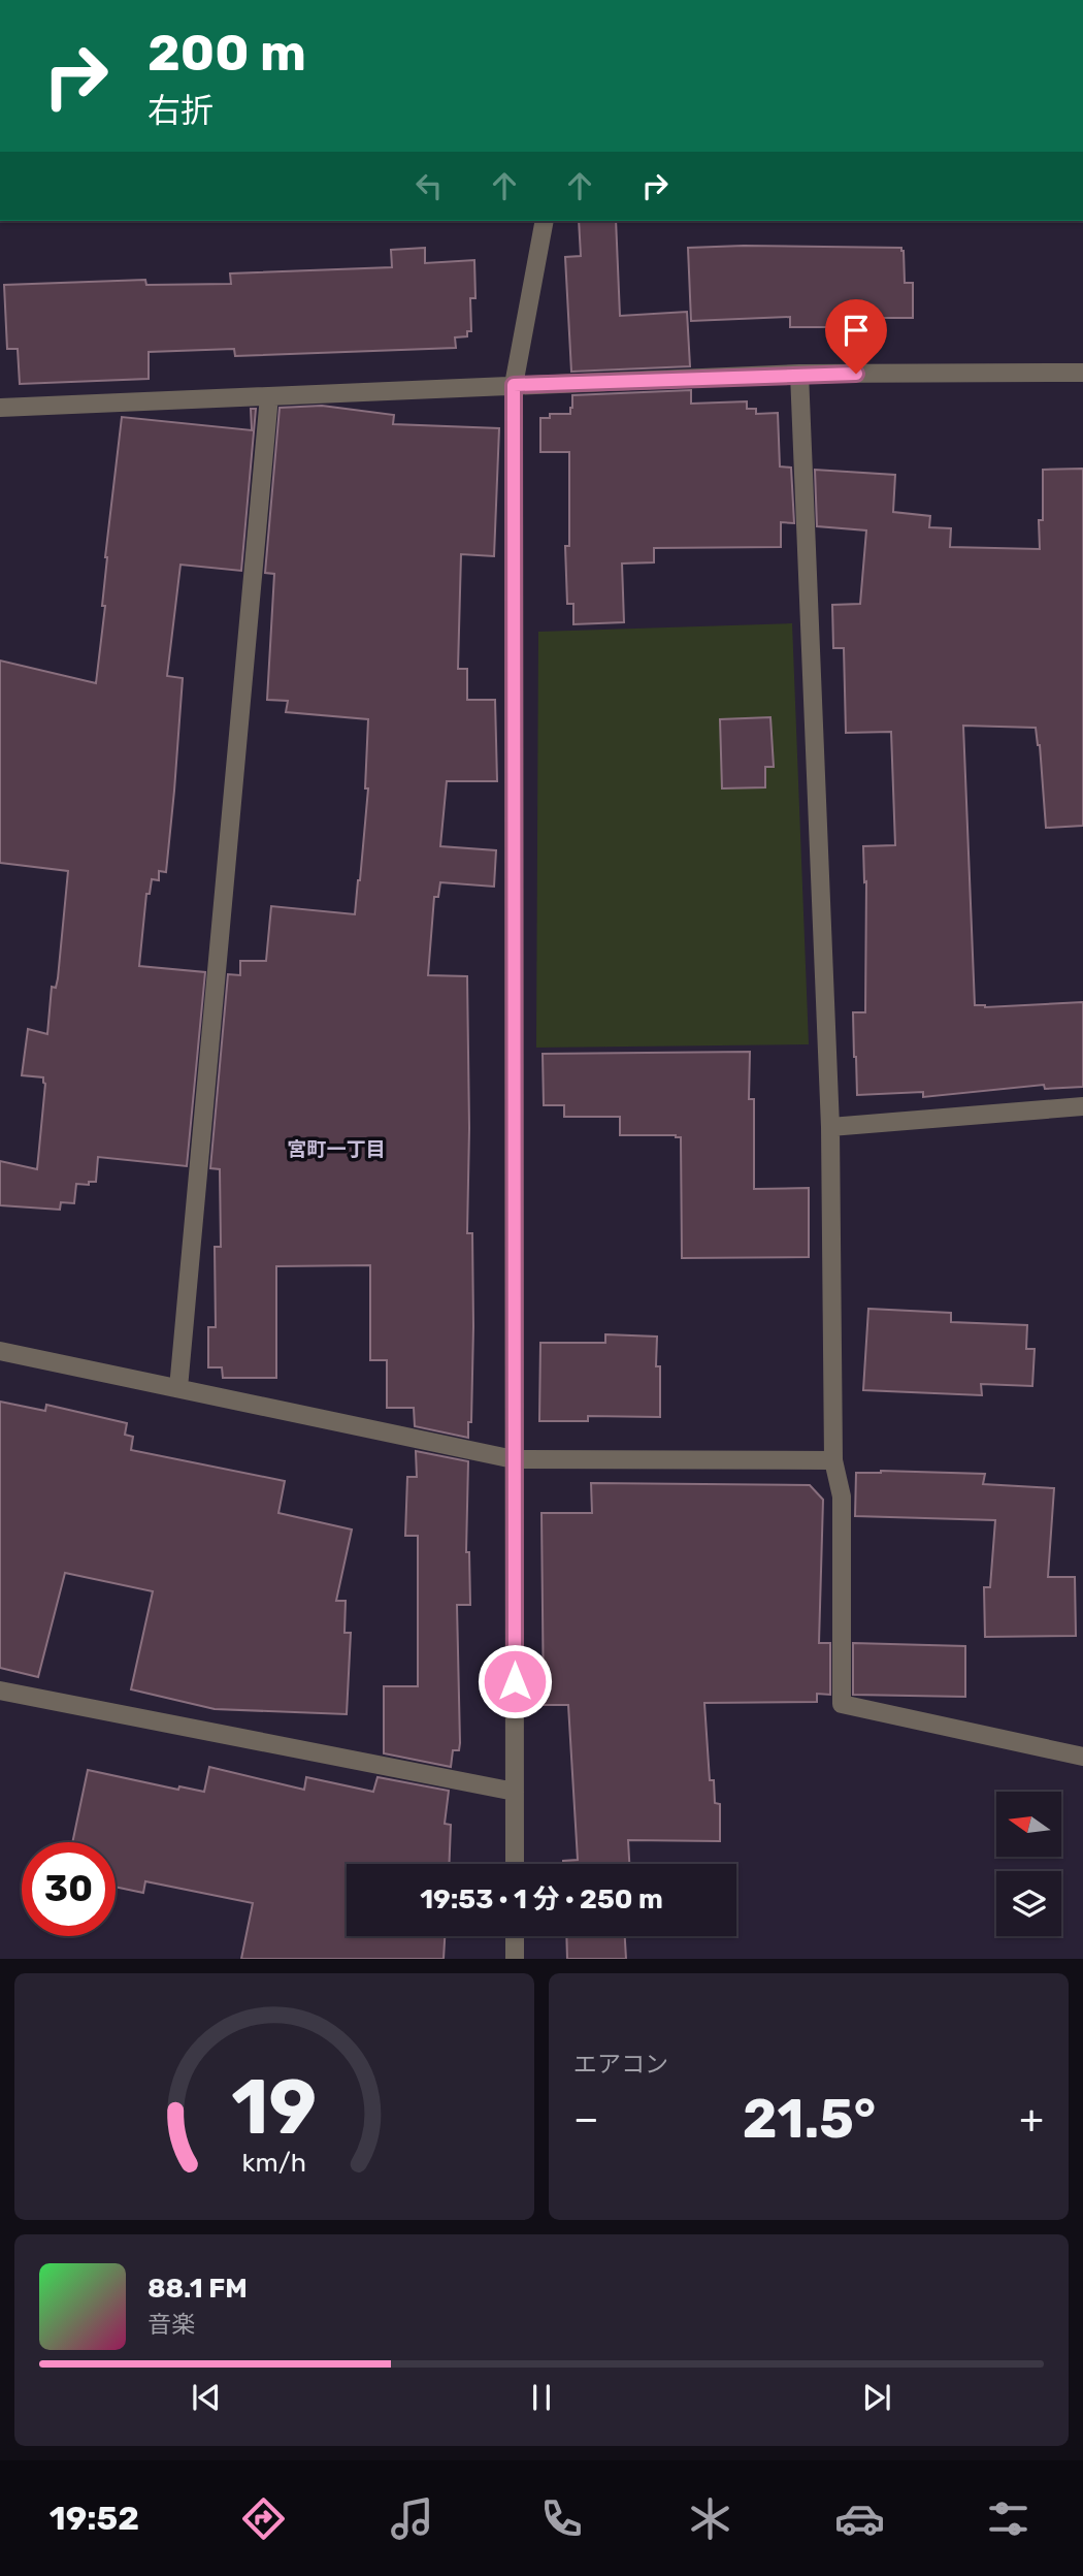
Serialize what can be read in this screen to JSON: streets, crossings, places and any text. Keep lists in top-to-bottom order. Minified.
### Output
{"districts":["宮町一丁目"],"north":"left","page":{"turn":["200 m","右折"],"limit":"30","trip":"19:53 · 1 分 · 250 m","tile":"エアコン","heat":["−","21.5°","+"],"song":["88.1 FM","音楽"],"tabs":"19:52","gauge":["19","km/h"]}}
